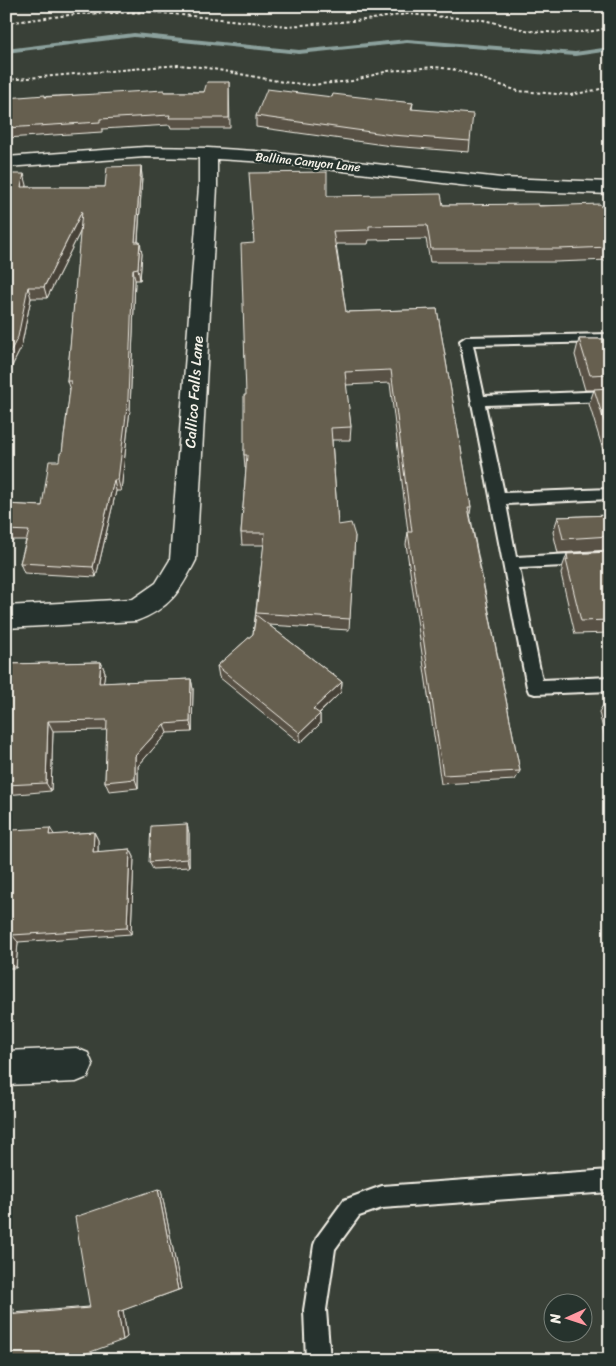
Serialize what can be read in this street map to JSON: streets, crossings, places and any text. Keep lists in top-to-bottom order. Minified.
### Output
{"streets":{"street":["Ballina Canyon Lane","Callico Falls Lane"]},"crossings":[["Ballina Canyon Lane","Callico Falls Lane"]],"north":"left"}
